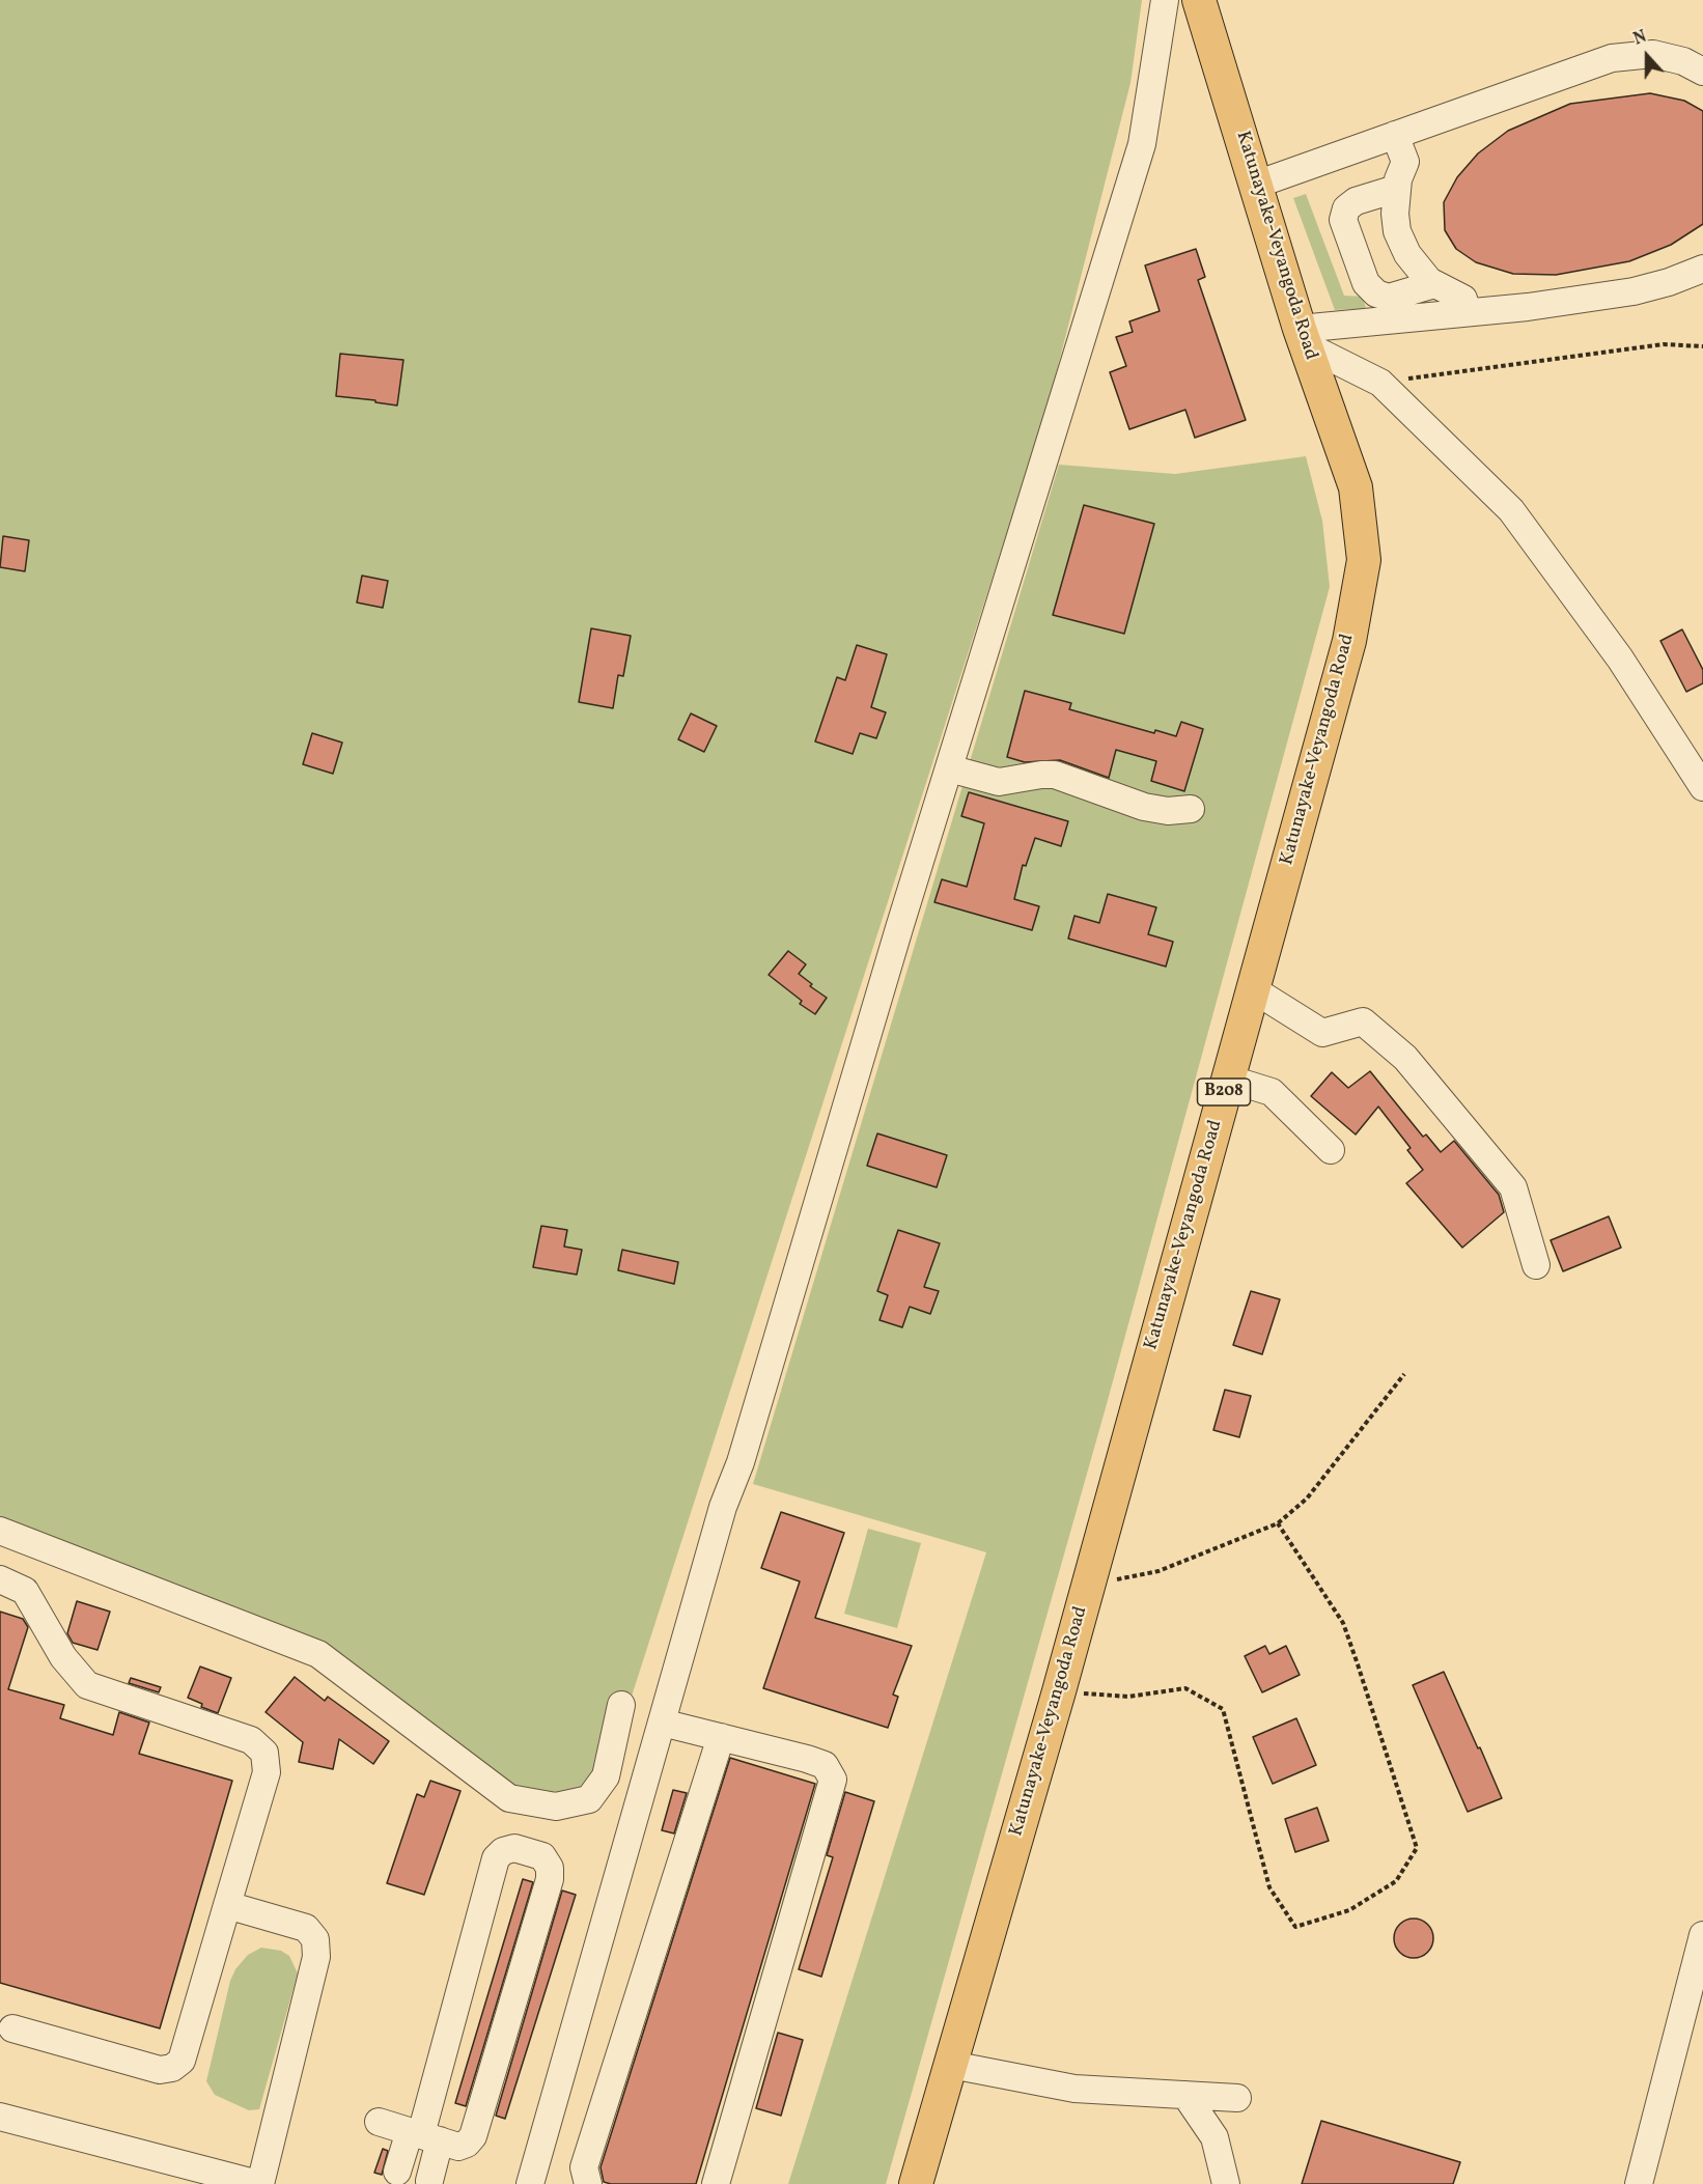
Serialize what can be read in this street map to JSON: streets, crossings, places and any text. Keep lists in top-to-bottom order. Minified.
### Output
{"streets":{"main road":["Katunayake-Veyangoda Road","B208"]},"north":"top"}
